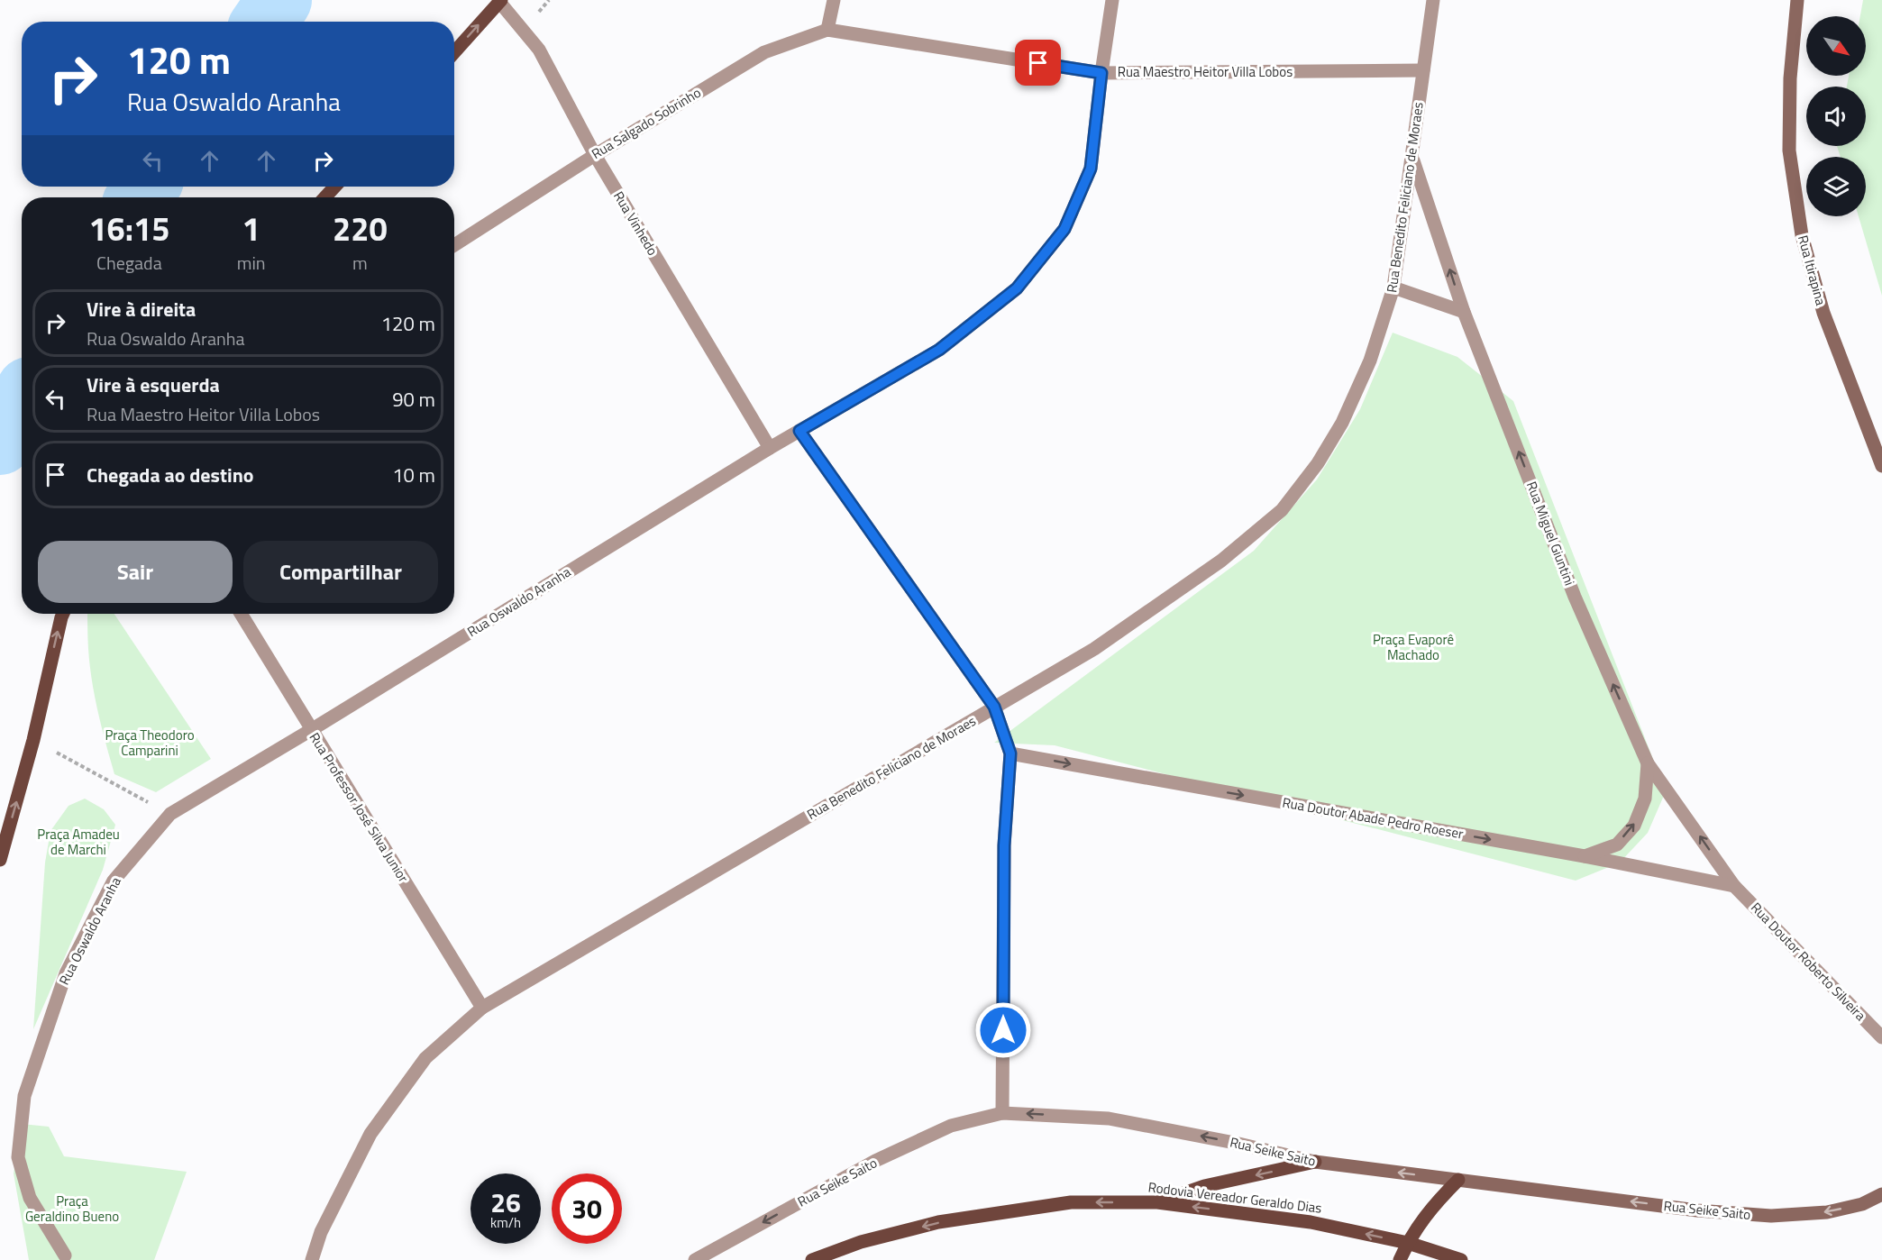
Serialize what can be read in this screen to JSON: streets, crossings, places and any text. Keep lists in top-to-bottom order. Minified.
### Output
{"streets":{"main road":["Rua Itirapina","Rua Seike Saito","Rodovia Vereador Geraldo Dias"],"street":["Rua Maestro Heitor Villa Lobos","Rua Salgado Sobrinho","Rua Benedito Feliciano de Moraes","Rua Vinhedo","Rua Miguel Giuntini","Rua Oswaldo Aranha","Rua Professor José Silva Junior","Rua Doutor Abade Pedro Roeser","Rua Doutor Roberto Silveira"]},"crossings":[["Rua Maestro Heitor Villa Lobos","Rua Salgado Sobrinho"],["Rua Maestro Heitor Villa Lobos","Rua Benedito Feliciano de Moraes"],["Rua Maestro Heitor Villa Lobos","Rua Oswaldo Aranha"],["Rua Salgado Sobrinho","Rua Vinhedo"],["Rua Benedito Feliciano de Moraes","Rua Miguel Giuntini"],["Rua Benedito Feliciano de Moraes","Rua Professor José Silva Junior"],["Rua Vinhedo","Rua Oswaldo Aranha"],["Rua Miguel Giuntini","Rua Doutor Abade Pedro Roeser"],["Rua Miguel Giuntini","Rua Doutor Roberto Silveira"],["Rua Oswaldo Aranha","Rua Professor José Silva Junior"],["Rua Doutor Abade Pedro Roeser","Rua Doutor Roberto Silveira"]],"one_way":["Rua Miguel Giuntini","Rua Doutor Abade Pedro Roeser","Rua Seike Saito","Rodovia Vereador Geraldo Dias"],"parks":["Praça Evaporê Machado","Praça Theodoro Camparini","Praça Amadeu de Marchi","Praça Geraldino Bueno"],"north":"bottom right","page":{"turn":["120 m","Rua Oswaldo Aranha"],"eta":["16:15","Chegada","1","min","220","m"],"list":[{"name":"Vire à direita","note":"Rua Oswaldo Aranha","value":"120 m"},{"name":"Vire à esquerda","note":"Rua Maestro Heitor Villa Lobos","value":"90 m"},{"name":"Chegada ao destino","value":"10 m"}],"buttons":["Sair","Compartilhar"],"speed":"26 km/h","limit":"30"}}
